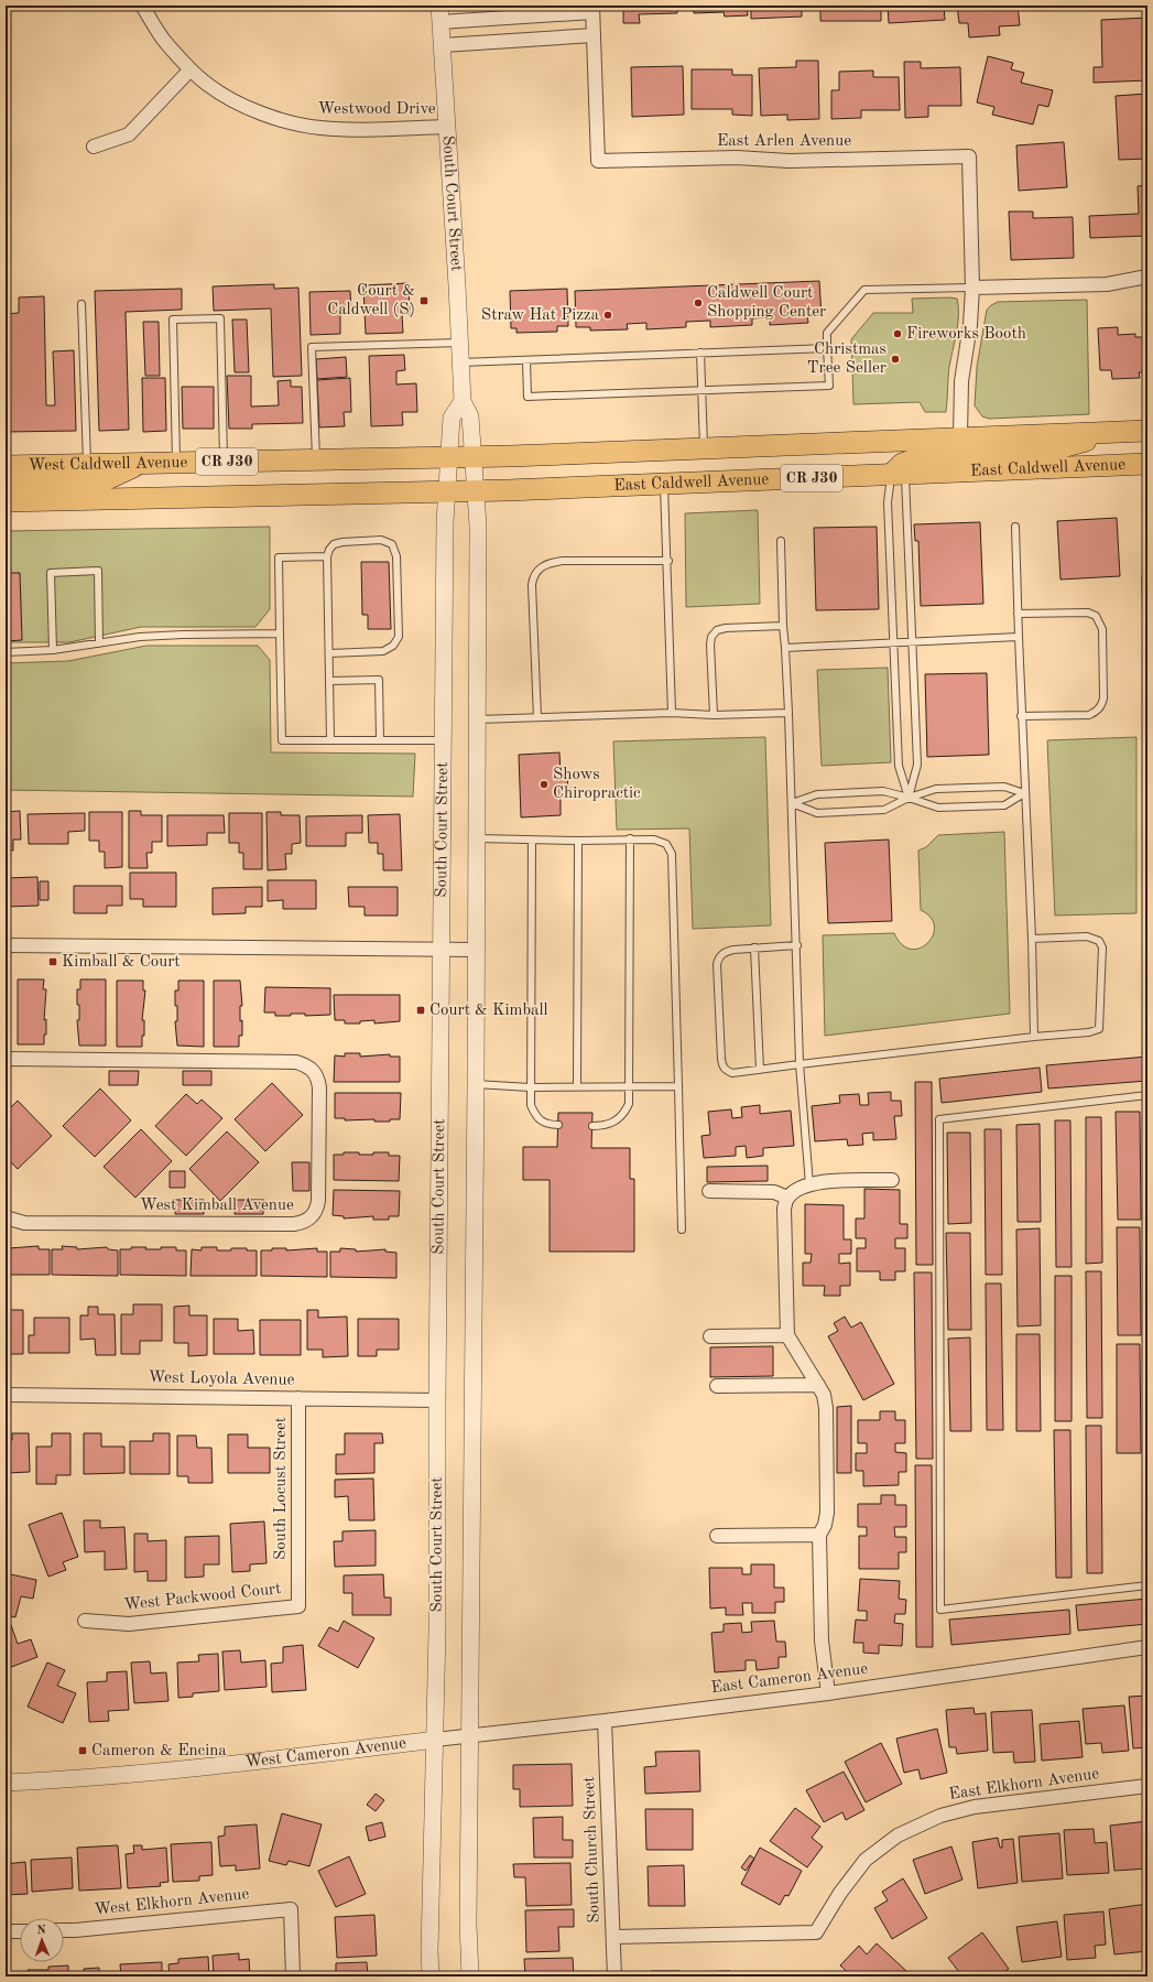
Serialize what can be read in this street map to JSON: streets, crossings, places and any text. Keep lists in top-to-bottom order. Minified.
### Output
{"streets":{"main road":["CR J30","West Caldwell Avenue","East Caldwell Avenue"],"street":["Westwood Drive","East Arlen Avenue","South Court Street","West Kimball Avenue","West Loyola Avenue","South Locust Street","West Packwood Court","East Cameron Avenue","West Cameron Avenue","East Elkhorn Avenue","South Church Street","West Elkhorn Avenue"]},"crossings":[["Westwood Drive","South Court Street"],["South Court Street","CR J30"],["South Court Street","West Caldwell Avenue"],["South Court Street","East Caldwell Avenue"],["South Court Street","West Loyola Avenue"],["South Court Street","East Cameron Avenue"],["South Court Street","West Cameron Avenue"],["CR J30","East Caldwell Avenue"],["West Caldwell Avenue","East Caldwell Avenue"],["West Loyola Avenue","South Locust Street"],["South Locust Street","West Packwood Court"],["East Cameron Avenue","West Cameron Avenue"],["East Cameron Avenue","South Church Street"],["East Elkhorn Avenue","South Church Street"]],"places":{"transit":["Court & Caldwell (S)","Kimball & Court","Court & Kimball","Cameron & Encina"],"other":["Caldwell Court Shopping Center","Straw Hat Pizza","Fireworks Booth","Christmas Tree Seller","Shows Chiropractic"]},"north":"top"}
